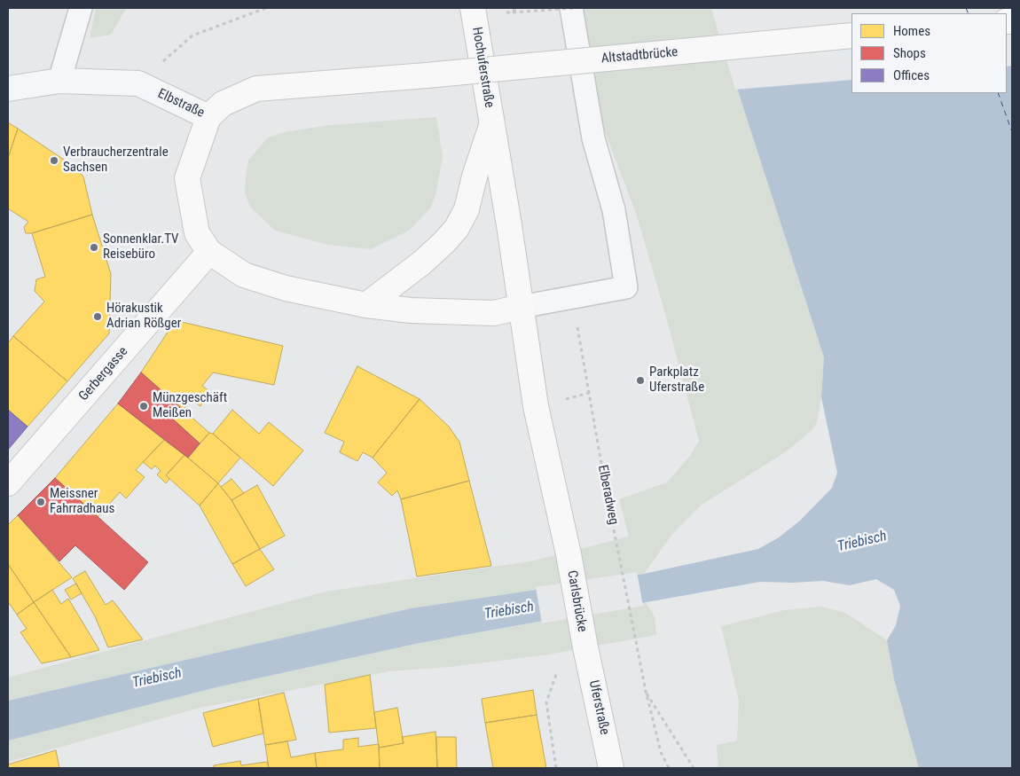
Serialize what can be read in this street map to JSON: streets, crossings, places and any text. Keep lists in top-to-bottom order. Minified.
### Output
{"streets":{"main road":["Altstadtbrücke","Hochuferstraße","Elbstraße","Gerbergasse","Carlsbrücke","Uferstraße"],"path":["Elberadweg"]},"crossings":[["Altstadtbrücke","Elbstraße"],["Hochuferstraße","Carlsbrücke"],["Carlsbrücke","Uferstraße"]],"water":["Triebisch"],"places":["Verbraucherzentrale Sachsen","Sonnenklar.TV Reisebüro","Hörakustik Adrian Rößger","Parkplatz Uferstraße","Münzgeschäft Meißen","Meissner Fahrradhaus"],"legend":["Homes","Shops","Offices"]}
